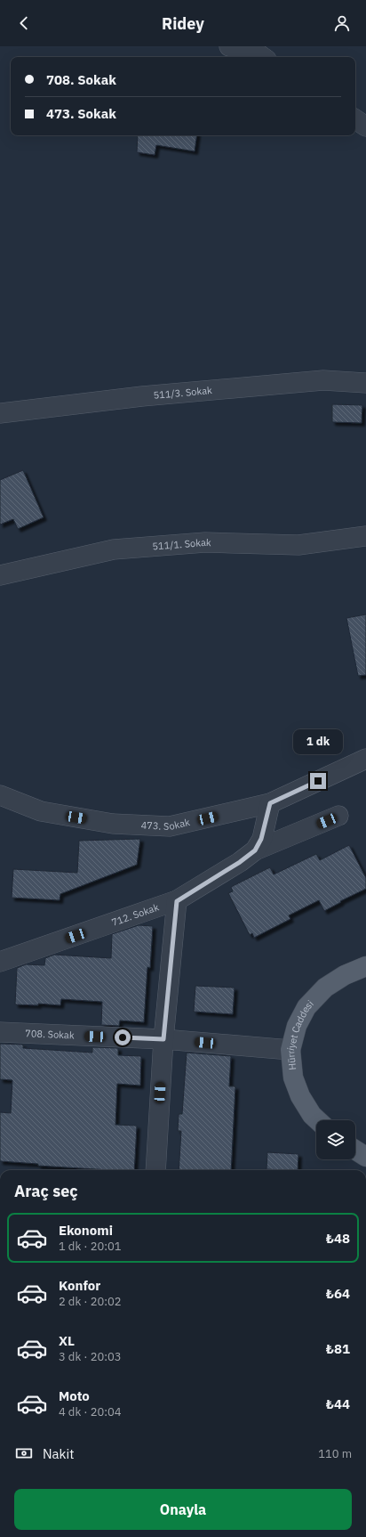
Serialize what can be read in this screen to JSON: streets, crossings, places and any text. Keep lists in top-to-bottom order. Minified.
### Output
{"streets":{"main road":["Hürriyet Caddesi"],"street":["511/3. Sokak","511/1. Sokak","473. Sokak","712. Sokak","708. Sokak"]},"crossings":[["473. Sokak","712. Sokak"],["708. Sokak","Hürriyet Caddesi"]],"page":{"header":"Ridey","banner":["708. Sokak","473. Sokak"],"bubble":"1 dk","heading":"Araç seç","list":[{"name":"Ekonomi","note":"1 dk · 20:01","value":"₺48"},{"name":"Konfor","note":"2 dk · 20:02","value":"₺64"},{"name":"XL","note":"3 dk · 20:03","value":"₺81"},{"name":"Moto","note":"4 dk · 20:04","value":"₺44"}],"pay":["Nakit","110 m"],"buttons":"Onayla"}}
